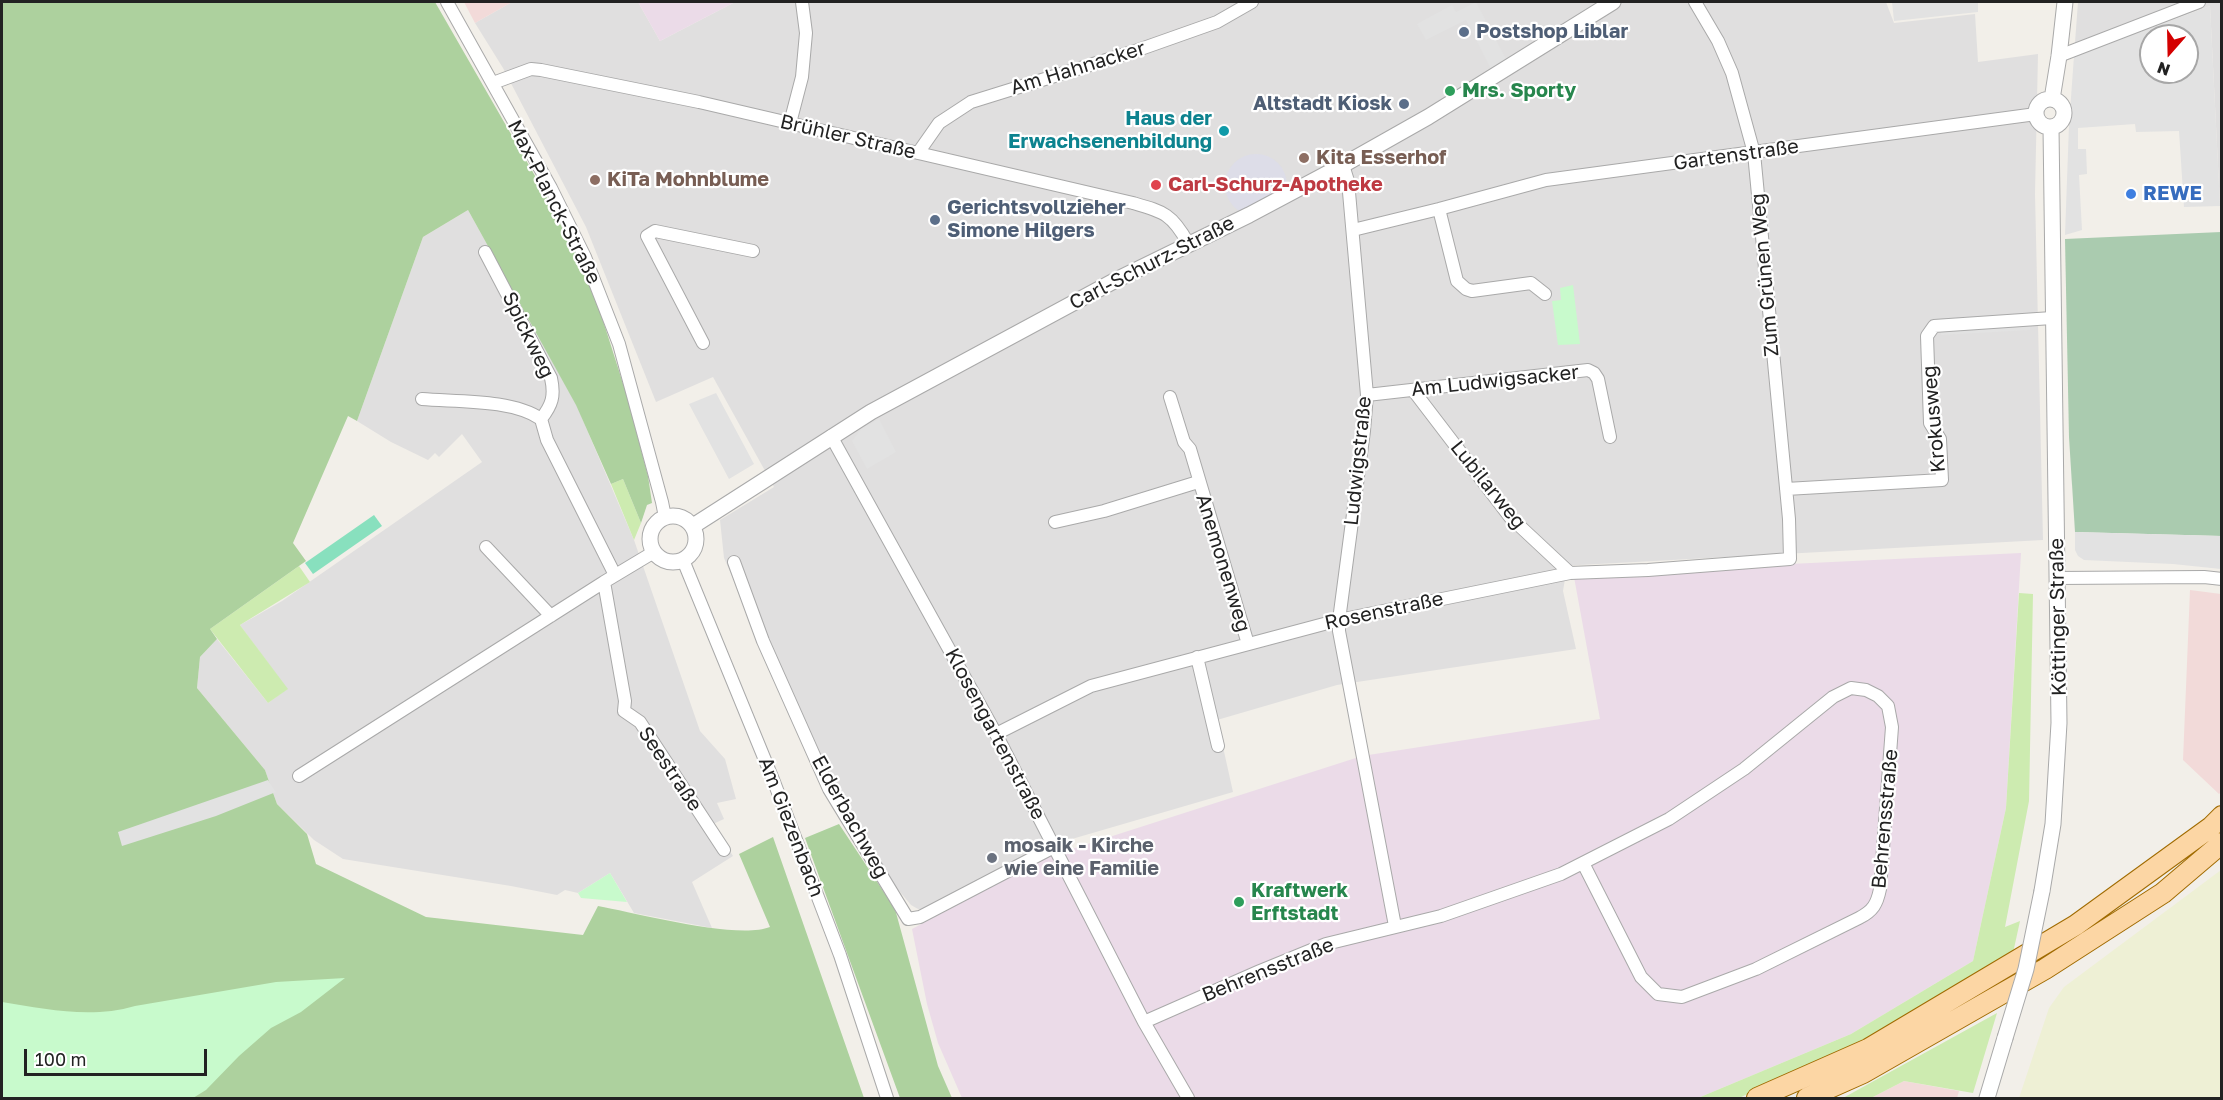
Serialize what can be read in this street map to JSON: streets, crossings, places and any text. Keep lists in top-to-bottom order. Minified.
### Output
{"streets":{"street":["Am Hahnacker","Brühler Straße","Gartenstraße","Max-Planck-Straße","Carl-Schurz-Straße","Zum Grünen Weg","Spickweg","Am Ludwigsacker","Krokusweg","Ludwigstraße","Lubilarweg","Anemonenweg","Rosenstraße","Köttinger Straße","Klosengartenstraße","Seestraße","Elderbachweg","Behrensstraße","Am Giezenbach"]},"crossings":[["Am Hahnacker","Brühler Straße"],["Brühler Straße","Max-Planck-Straße"],["Brühler Straße","Carl-Schurz-Straße"],["Gartenstraße","Zum Grünen Weg"],["Gartenstraße","Ludwigstraße"],["Gartenstraße","Köttinger Straße"],["Max-Planck-Straße","Carl-Schurz-Straße"],["Max-Planck-Straße","Am Giezenbach"],["Carl-Schurz-Straße","Ludwigstraße"],["Carl-Schurz-Straße","Klosengartenstraße"],["Carl-Schurz-Straße","Am Giezenbach"],["Zum Grünen Weg","Krokusweg"],["Zum Grünen Weg","Rosenstraße"],["Am Ludwigsacker","Ludwigstraße"],["Am Ludwigsacker","Lubilarweg"],["Krokusweg","Köttinger Straße"],["Ludwigstraße","Rosenstraße"],["Ludwigstraße","Behrensstraße"],["Lubilarweg","Rosenstraße"],["Anemonenweg","Rosenstraße"],["Rosenstraße","Klosengartenstraße"],["Klosengartenstraße","Elderbachweg"],["Klosengartenstraße","Behrensstraße"]],"places":["Postshop Liblar","Mrs. Sporty","Altstadt Kiosk","Haus der Erwachsenenbildung","Kita Esserhof","KiTa Mohnblume","Carl-Schurz-Apotheke","REWE","Gerichtsvollzieher Simone Hilgers","mosaik - Kirche wie eine Familie","Kraftwerk Erftstadt"],"scale_bar":"100 m","north":"bottom"}
